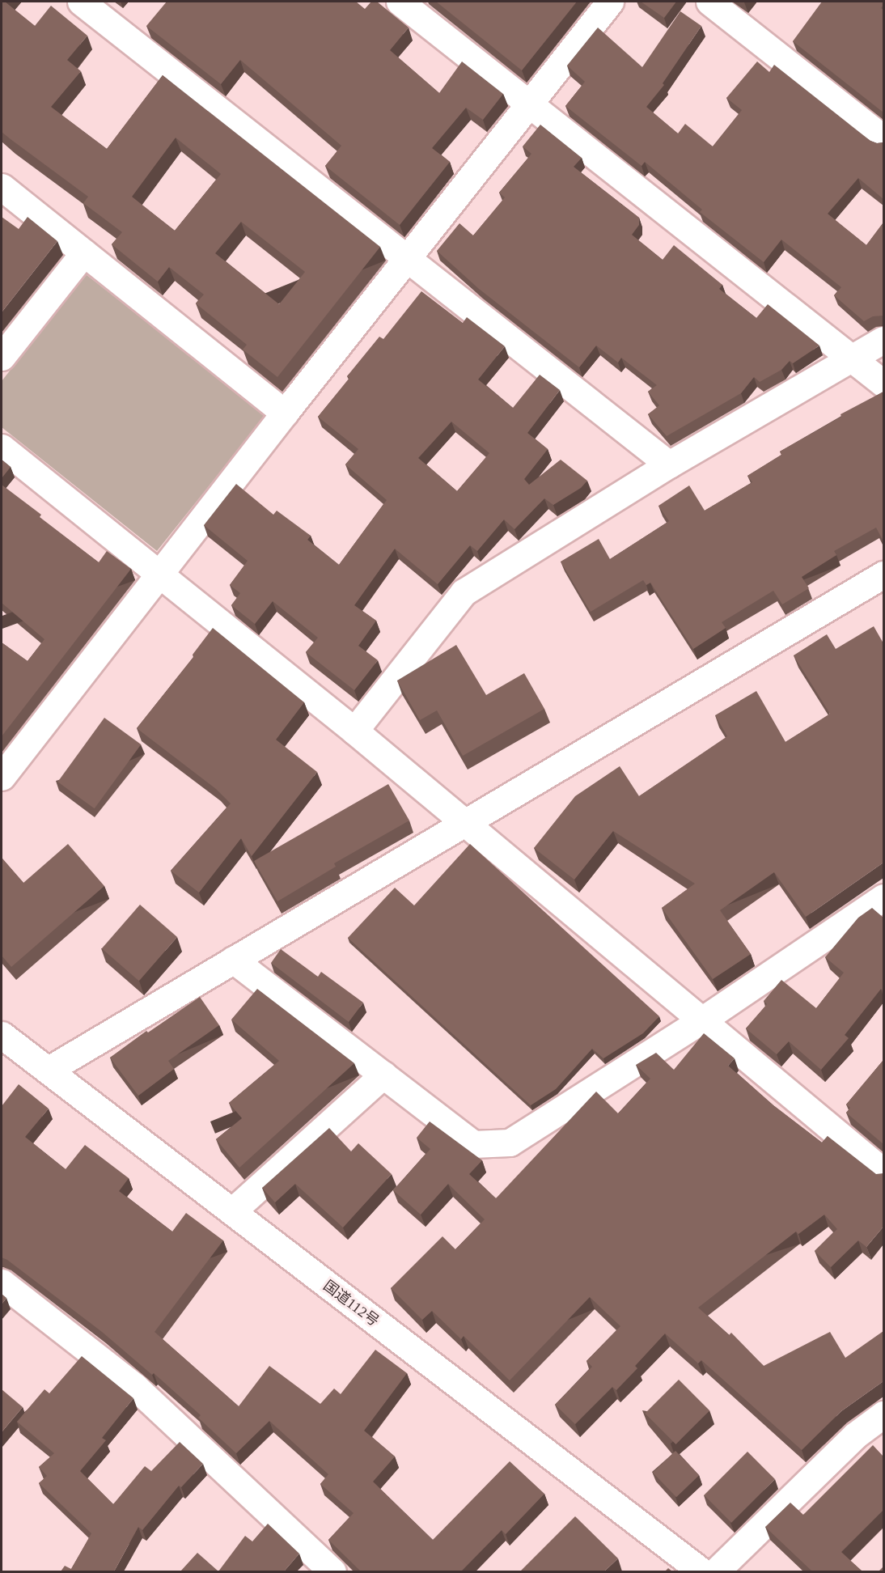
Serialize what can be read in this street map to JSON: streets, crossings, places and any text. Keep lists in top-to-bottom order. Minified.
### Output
{"streets":{"main road":["国道112号"]}}
